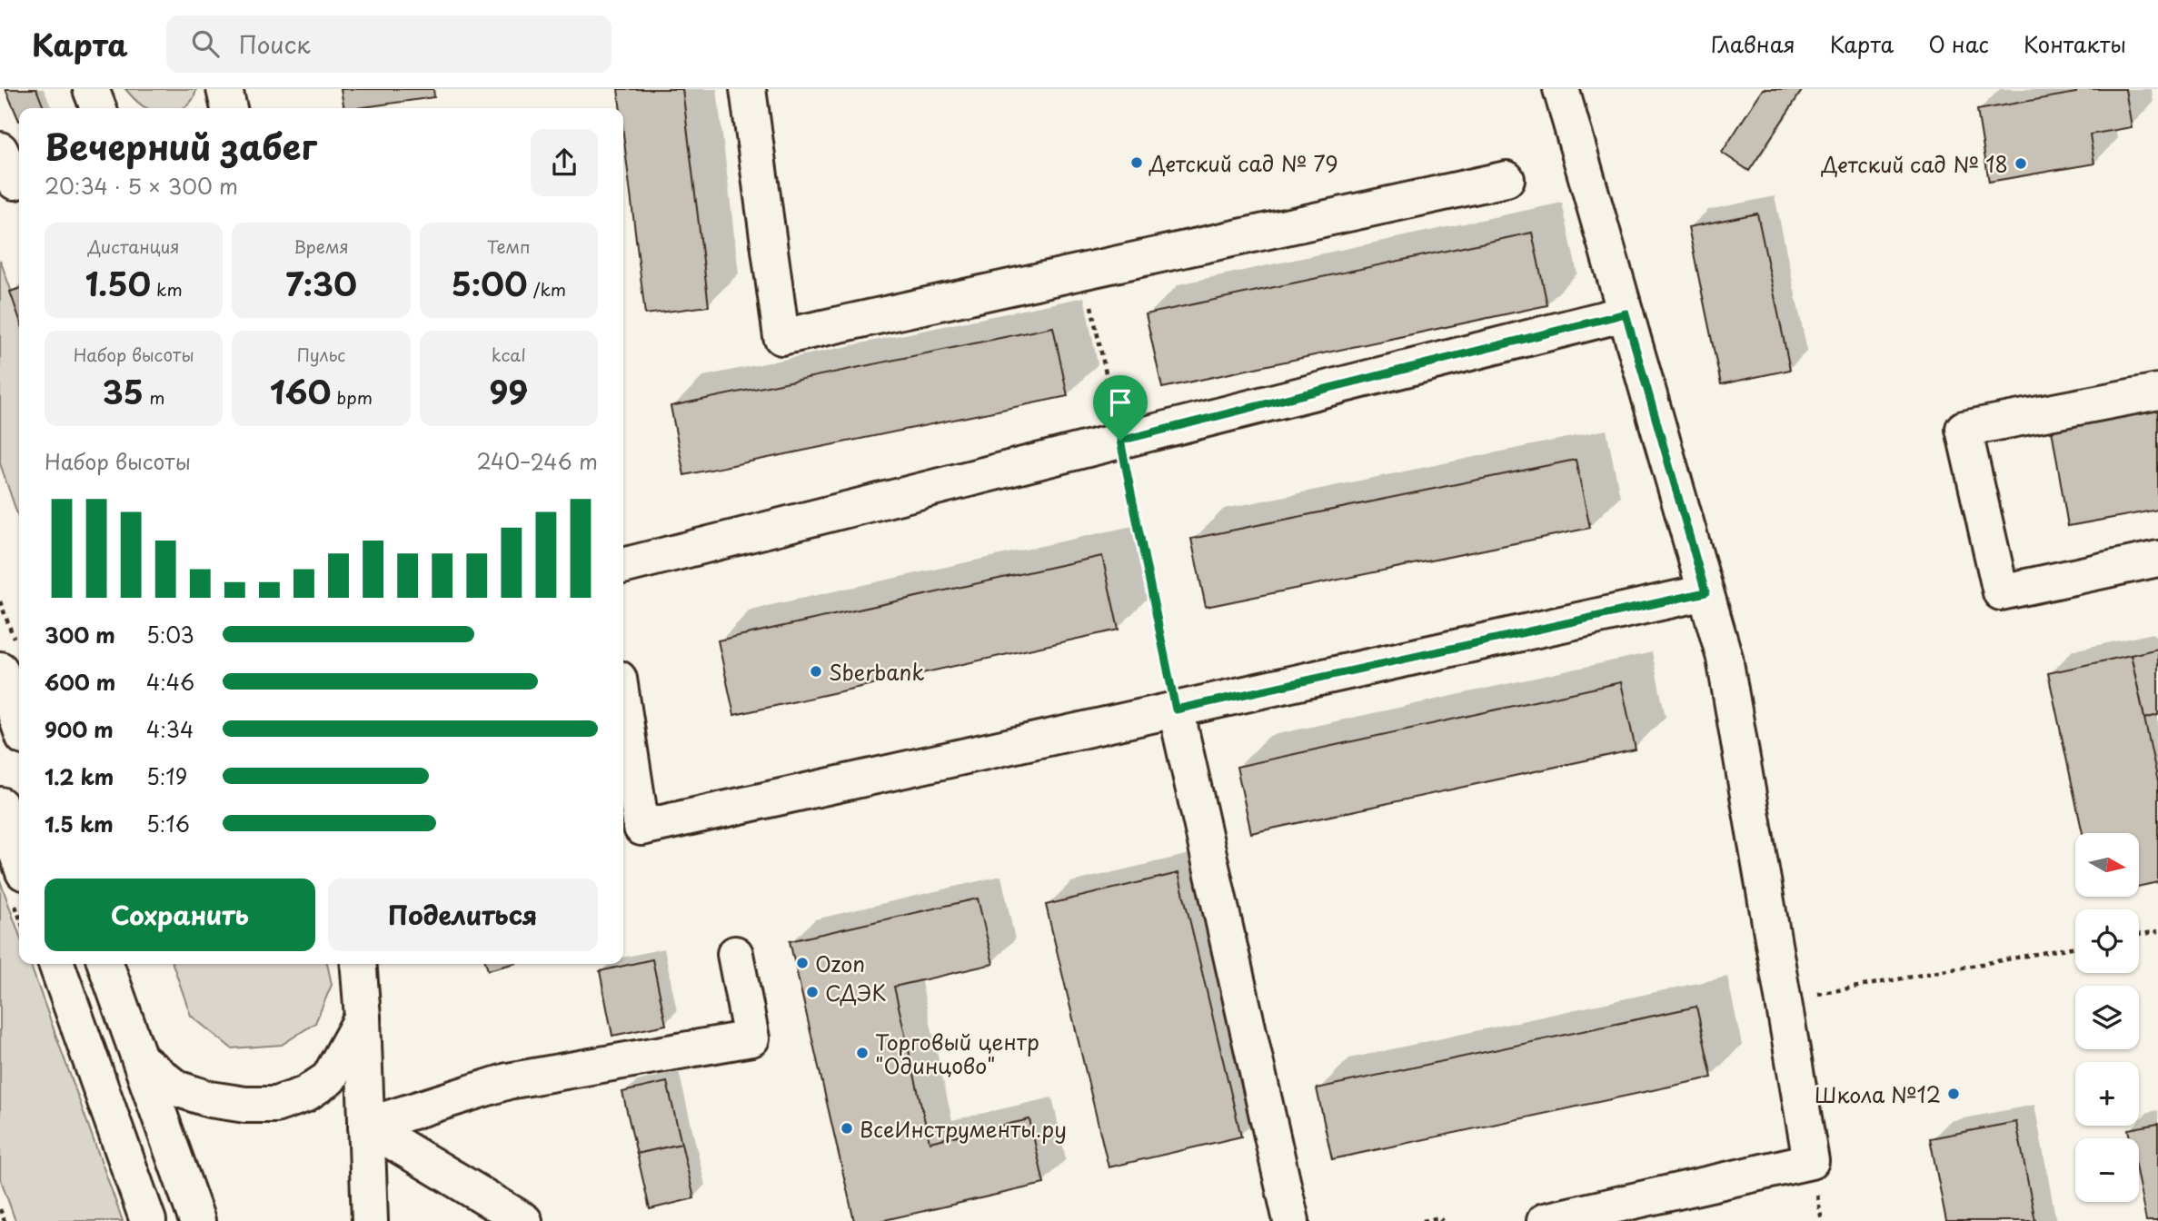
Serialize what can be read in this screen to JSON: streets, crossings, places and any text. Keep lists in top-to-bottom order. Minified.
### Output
{"places":["Детский сад № 79","Детский сад № 18","Sberbank","Ozon","СДЭК","Торговый центр \"Одинцово\"","Школа №12","ВсеИнструменты.ру"],"north":"right","page":{"header":"Карта","search":"Поиск","nav":["Главная","Карта","О нас","Контакты"],"heading":["Вечерний забег","20:34 · 5 × 300 m"],"stats":[["Дистанция","1.50 km"],["Время","7:30"],["Темп","5:00 /km"],["Набор высоты","35 m"],["Пульс","160 bpm"],["kcal","99"]],"chart":["Набор высоты","240–246 m"],"list":[{"name":"300 m","note":"5:03"},{"name":"600 m","note":"4:46"},{"name":"900 m","note":"4:34"},{"name":"1.2 km","note":"5:19"},{"name":"1.5 km","note":"5:16"}],"map_buttons":["+","−"],"buttons":["Сохранить","Поделиться"]}}
